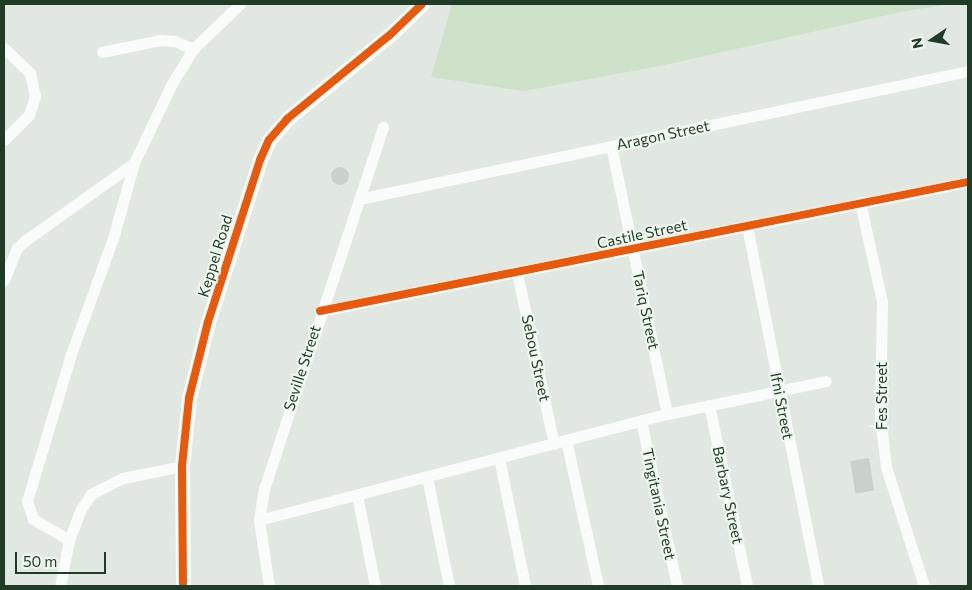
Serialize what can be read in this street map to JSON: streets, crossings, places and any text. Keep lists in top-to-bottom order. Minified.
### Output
{"streets":{"street":["Aragon Street","Castile Street","Keppel Road","Tariq Street","Sebou Street","Seville Street","Fes Street","Ifni Street","Barbary Street","Tingitania Street"]},"crossings":[["Aragon Street","Tariq Street"],["Aragon Street","Seville Street"],["Castile Street","Tariq Street"],["Castile Street","Sebou Street"],["Castile Street","Seville Street"],["Castile Street","Fes Street"],["Castile Street","Ifni Street"]],"scale_bar":"50 m","north":"left"}
